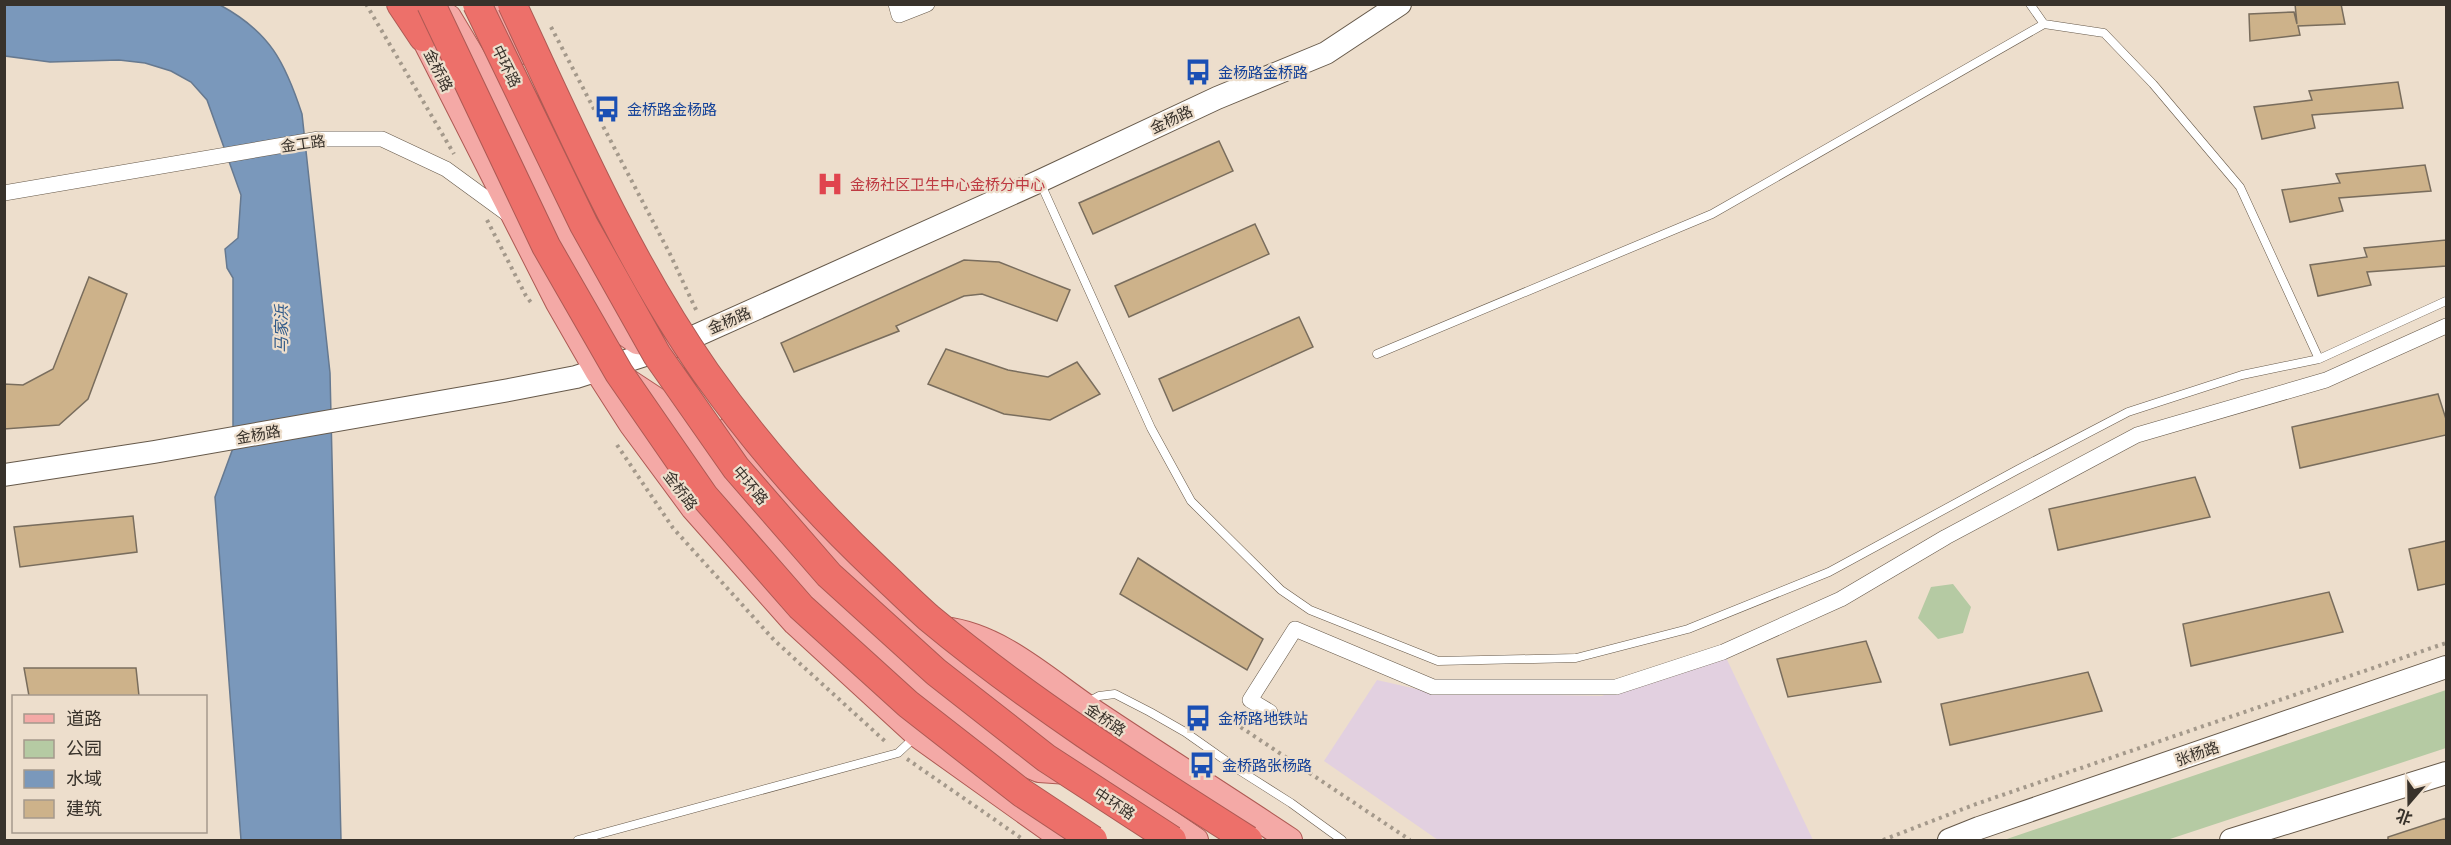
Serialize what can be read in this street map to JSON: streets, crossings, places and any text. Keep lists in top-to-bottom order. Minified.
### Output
{"streets":{"highway":["中环路"],"main road":["金桥路"],"street":["金杨路","金工路","张杨路"]},"crossings":[["金桥路","金杨路"],["金桥路","金工路"]],"water":["马家浜"],"places":{"bus stop":["金杨路金桥路","金桥路金杨路","金桥路地铁站","金桥路张杨路"],"hospital":["金杨社区卫生中心金桥分中心"]},"legend":["道路","公园","水域","建筑"],"north":"bottom"}
